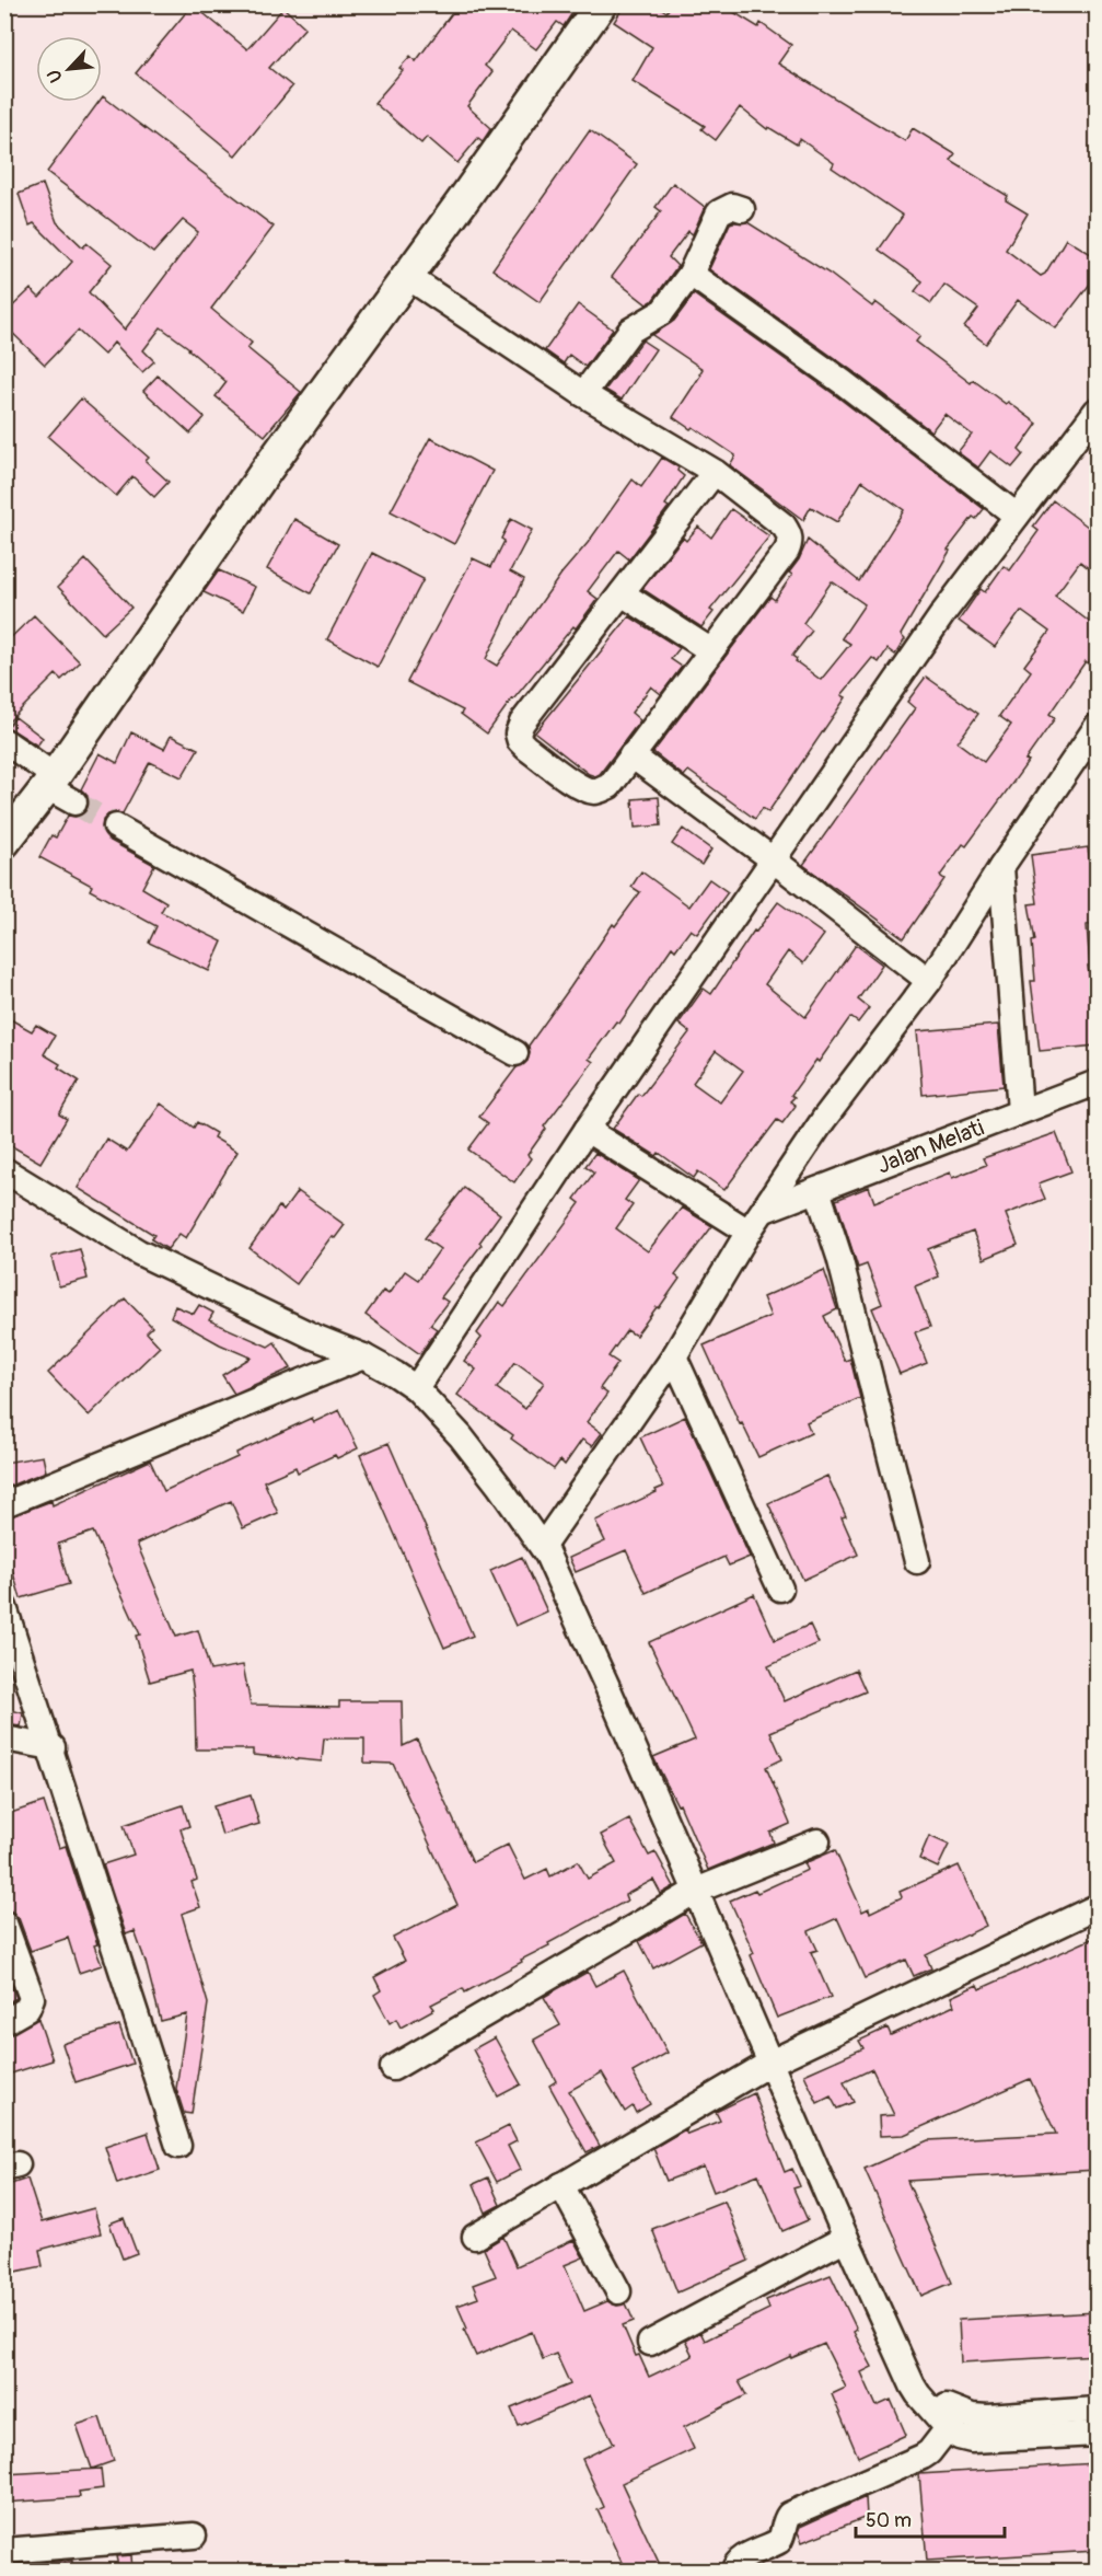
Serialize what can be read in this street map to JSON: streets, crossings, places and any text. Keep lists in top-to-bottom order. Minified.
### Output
{"streets":{"street":["Jalan Melati"]},"scale_bar":"50 m","north":"bottom left"}
